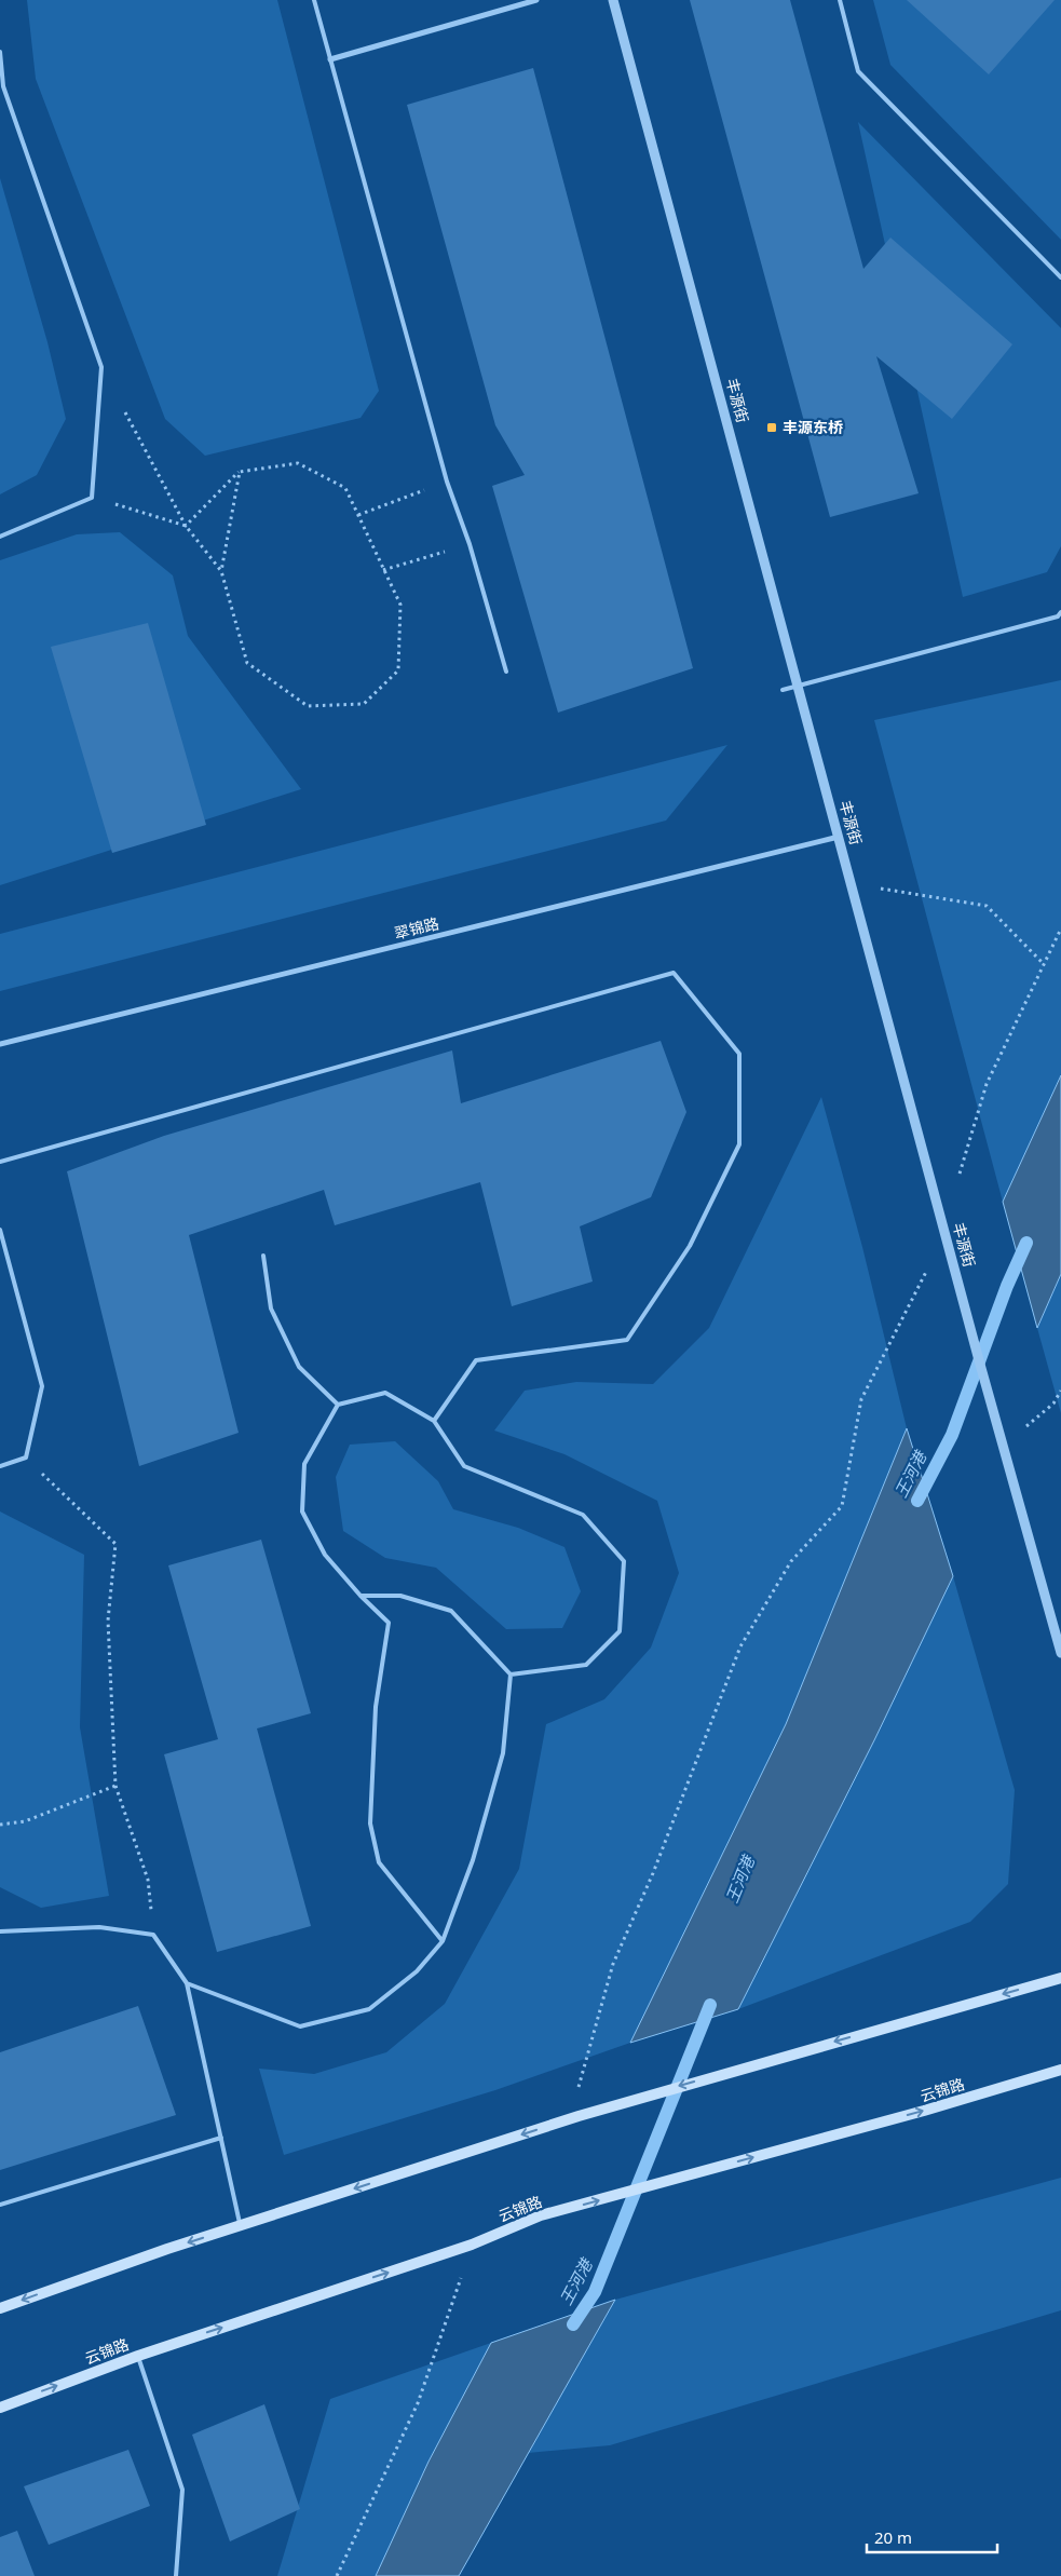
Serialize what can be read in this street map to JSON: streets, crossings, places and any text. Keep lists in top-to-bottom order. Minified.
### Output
{"streets":{"main road":["云锦路"],"street":["丰源街","翠锦路"]},"crossings":[["丰源街","翠锦路"]],"water":["王河港"],"places":{"transit":["丰源东桥"]},"scale_bar":"20 m"}
